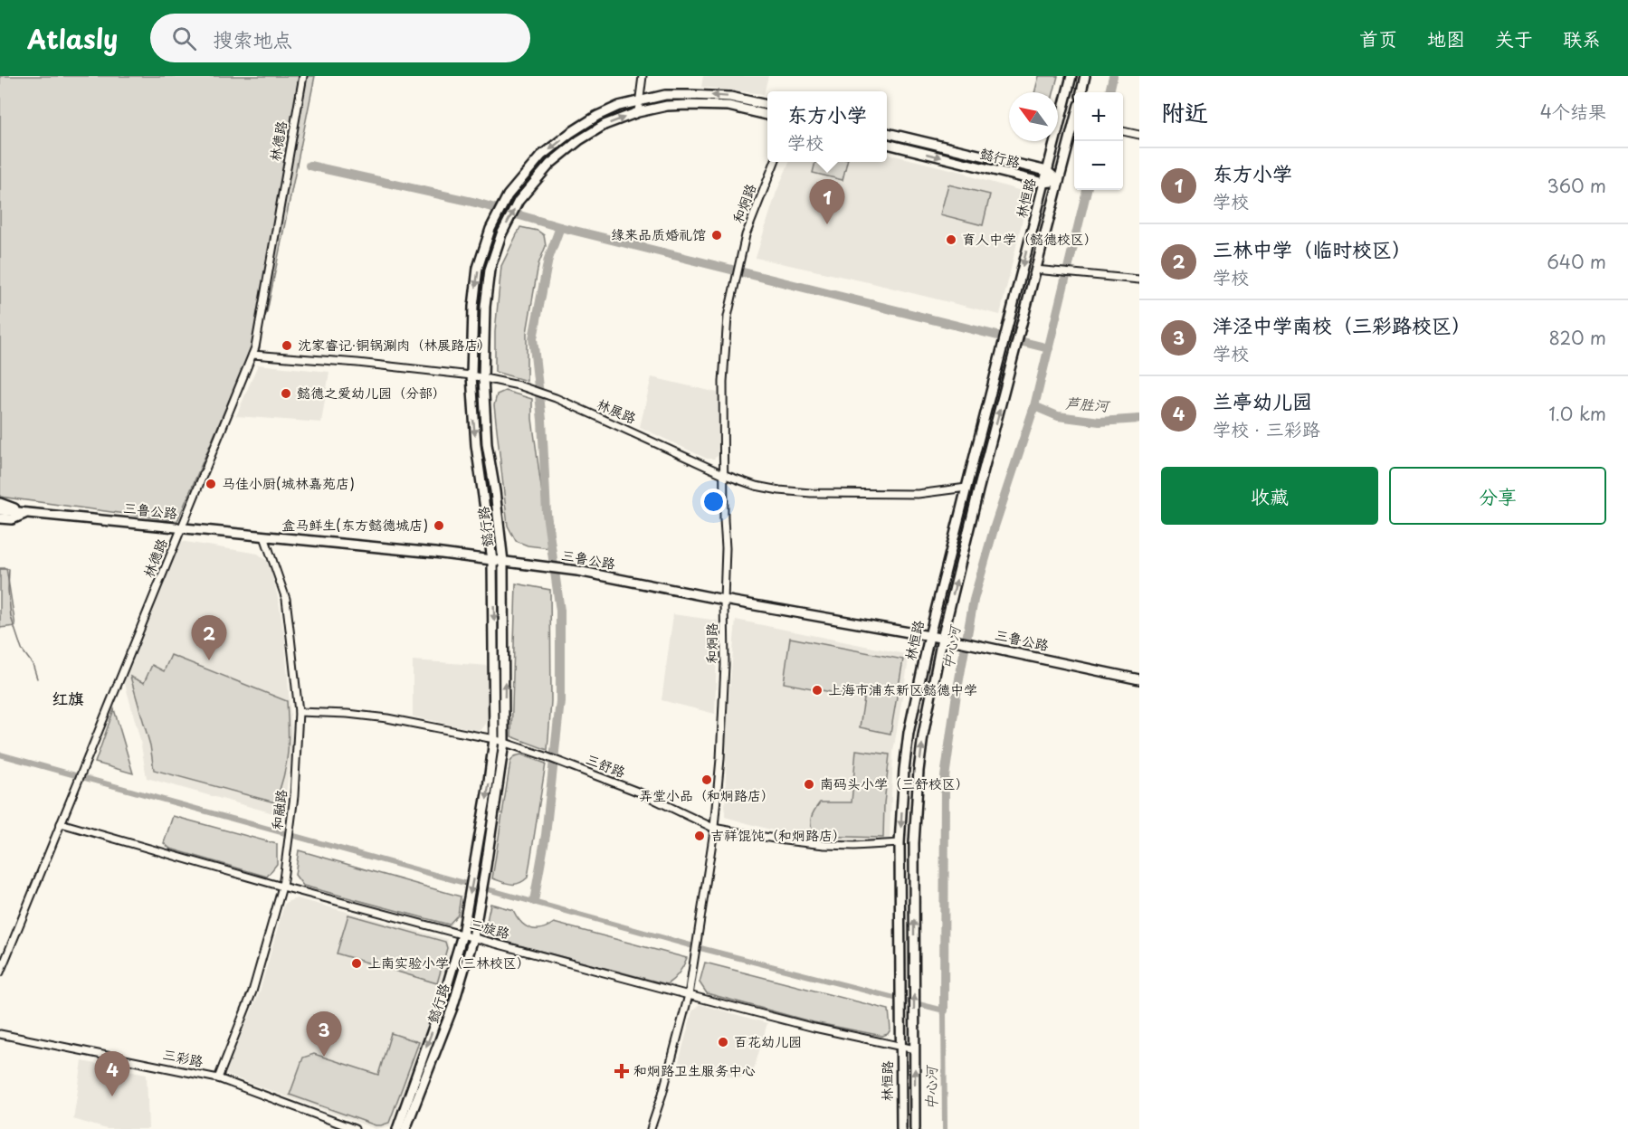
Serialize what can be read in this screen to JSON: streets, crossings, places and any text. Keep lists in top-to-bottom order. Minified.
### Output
{"streets":{"main road":["懿行路","林恒路","三鲁公路"],"street":["林德路","和炯路","林展路","三舒路","和融路","三旋路","三彩路"]},"crossings":[["林德路","林展路"],["林德路","三鲁公路"],["林德路","三旋路"],["懿行路","林恒路"],["懿行路","林展路"],["懿行路","三鲁公路"],["懿行路","三舒路"],["懿行路","三旋路"],["林恒路","林展路"],["林恒路","三鲁公路"],["林恒路","三舒路"],["林恒路","三旋路"],["和炯路","林展路"],["和炯路","三鲁公路"],["和炯路","三舒路"],["和炯路","三旋路"],["三鲁公路","和融路"],["三舒路","和融路"],["和融路","三旋路"],["和融路","三彩路"]],"districts":["红旗"],"water":["芦胜河","中心河"],"places":{"other":["缘来品质婚礼馆","育人中学（懿德校区）","沈家睿记·铜锅涮肉（林展路店）","懿德之爱幼儿园（分部）","马佳小厨(城林嘉苑店)","盒马鲜生(东方懿德城店)","上海市浦东新区懿德中学","弄堂小品（和炯路店）","南码头小学（三舒校区）","吉祥馄饨（和炯路店）","上南实验小学（三林校区）","百花幼儿园"],"health":["和炯路卫生服务中心"]},"north":"top left","page":{"header":"Atlasly","search":"搜索地点","nav":["首页","地图","关于","联系"],"heading":["附近","4个结果"],"popup":["东方小学","学校"],"map_buttons":["+","−"],"list":[{"mark":"1","name":"东方小学","note":"学校","value":"360 m"},{"mark":"2","name":"三林中学（临时校区）","note":"学校","value":"640 m"},{"mark":"3","name":"洋泾中学南校（三彩路校区）","note":"学校","value":"820 m"},{"mark":"4","name":"兰亭幼儿园","note":"学校 · 三彩路","value":"1.0 km"}],"pins":["1","2","3","4"],"buttons":["收藏","分享"]}}
